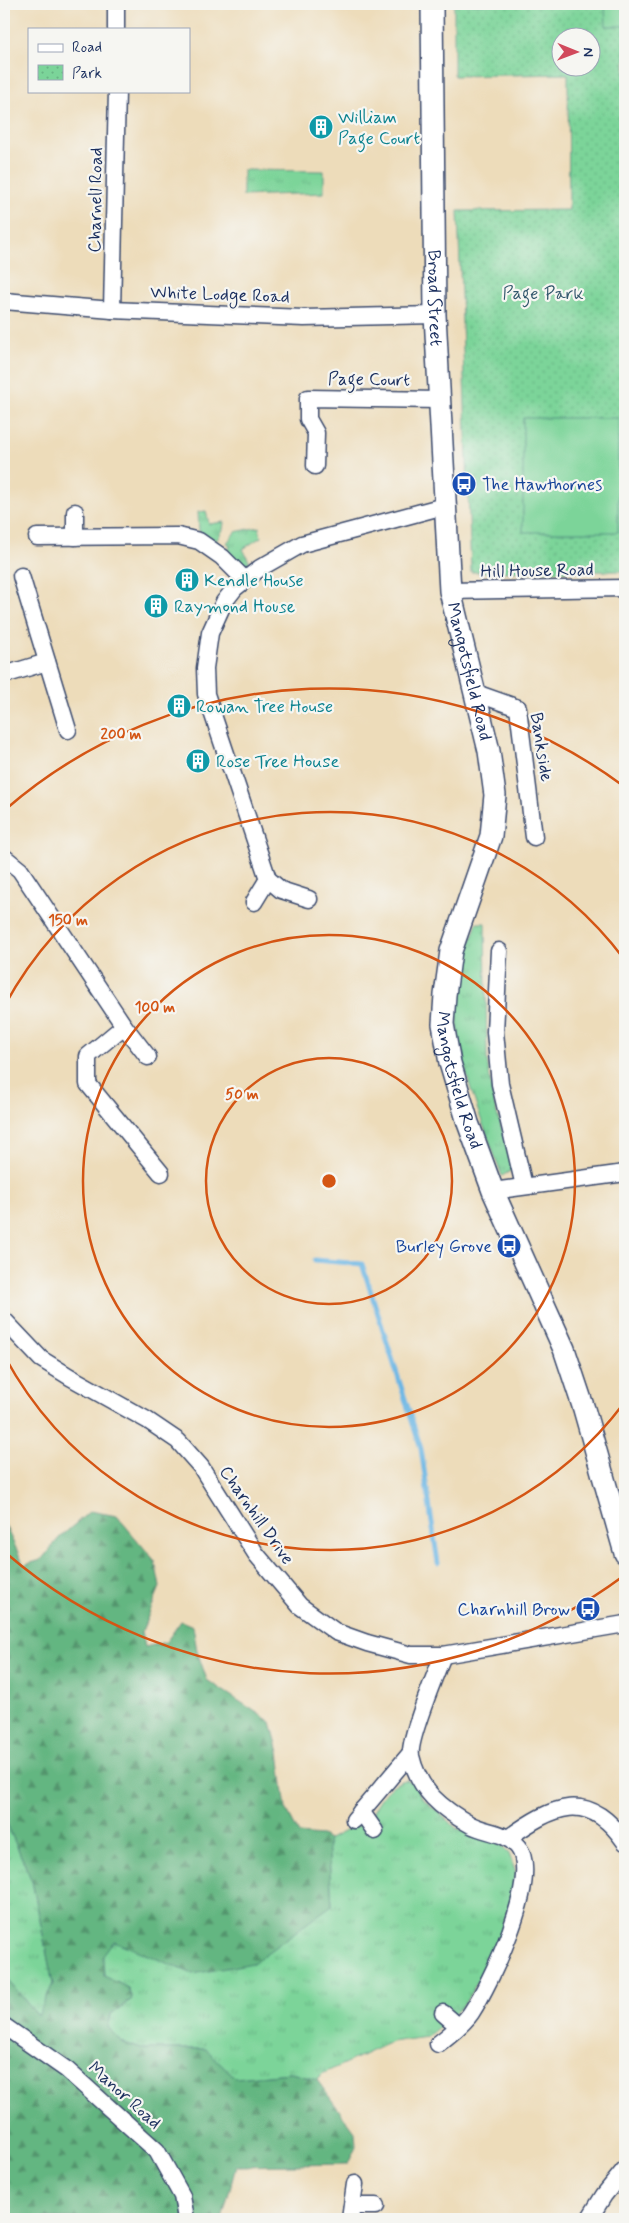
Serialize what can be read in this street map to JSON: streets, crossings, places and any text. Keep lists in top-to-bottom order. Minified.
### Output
{"streets":{"main road":["Broad Street","Mangotsfield Road"],"street":["Charnell Road","White Lodge Road","Page Court","Hill House Road","Bankside","Charnhill Drive","Manor Road"]},"crossings":[["Charnell Road","White Lodge Road"],["White Lodge Road","Broad Street"],["Broad Street","Page Court"],["Broad Street","Hill House Road"],["Broad Street","Mangotsfield Road"],["Hill House Road","Mangotsfield Road"],["Mangotsfield Road","Bankside"]],"parks":["Page Park"],"places":{"building":["William Page Court","Kendle House","Raymond House","Rowan Tree House","Rose Tree House"],"bus stop":["The Hawthornes","Burley Grove","Charnhill Brow"]},"legend":["Road","Park"],"north":"right","rings":["200 m","150 m","100 m","50 m"]}
